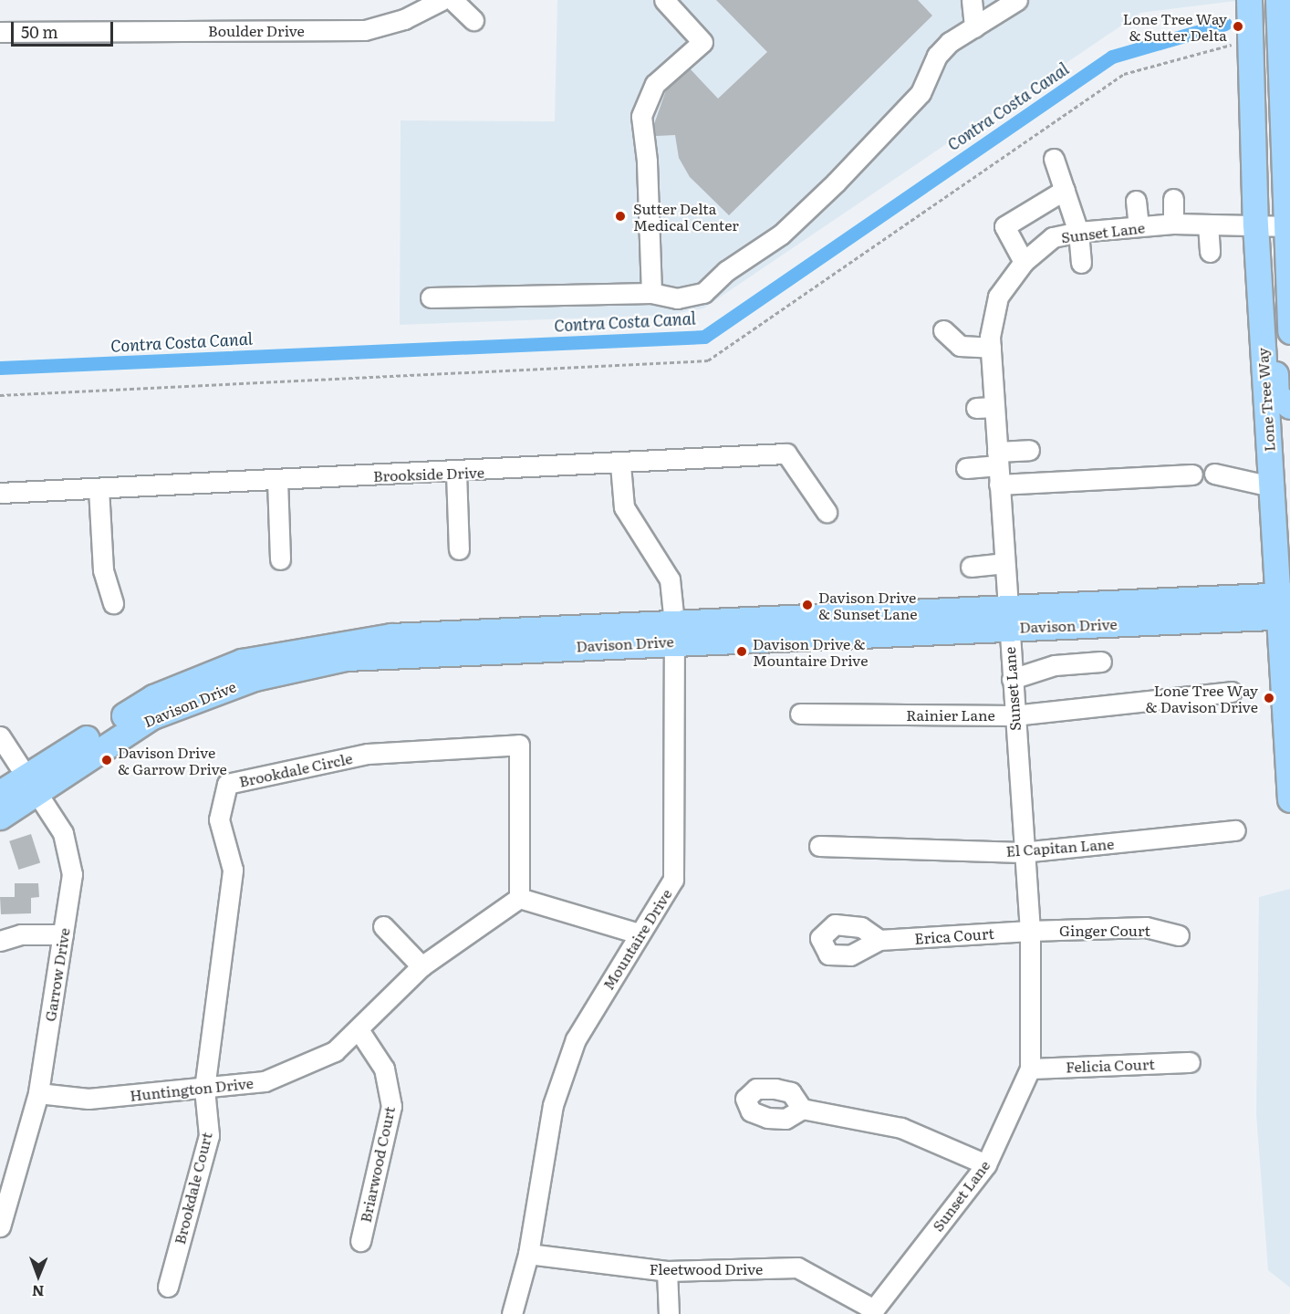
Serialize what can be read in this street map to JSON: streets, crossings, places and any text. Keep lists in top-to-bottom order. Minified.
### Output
{"streets":{"main road":["Lone Tree Way","Davison Drive"],"street":["Boulder Drive","Sunset Lane","Brookside Drive","Rainier Lane","Brookdale Circle","El Capitan Lane","Ginger Court","Erica Court","Mountaire Drive","Garrow Drive","Felicia Court","Huntington Drive","Briarwood Court","Brookdale Court","Fleetwood Drive"]},"crossings":[["Sunset Lane","Lone Tree Way"],["Sunset Lane","Davison Drive"],["Sunset Lane","Rainier Lane"],["Sunset Lane","El Capitan Lane"],["Sunset Lane","Ginger Court"],["Sunset Lane","Erica Court"],["Sunset Lane","Felicia Court"],["Sunset Lane","Fleetwood Drive"],["Lone Tree Way","Davison Drive"],["Brookside Drive","Mountaire Drive"],["Davison Drive","Mountaire Drive"],["Davison Drive","Garrow Drive"],["Brookdale Circle","Huntington Drive"],["Brookdale Circle","Brookdale Court"],["Ginger Court","Erica Court"],["Mountaire Drive","Fleetwood Drive"],["Garrow Drive","Huntington Drive"],["Huntington Drive","Briarwood Court"],["Huntington Drive","Brookdale Court"]],"water":["Contra Costa Canal"],"places":["Lone Tree Way & Sutter Delta","Sutter Delta Medical Center","Davison Drive & Sunset Lane","Davison Drive & Mountaire Drive","Lone Tree Way & Davison Drive","Davison Drive & Garrow Drive"],"scale_bar":"50 m","north":"bottom"}
